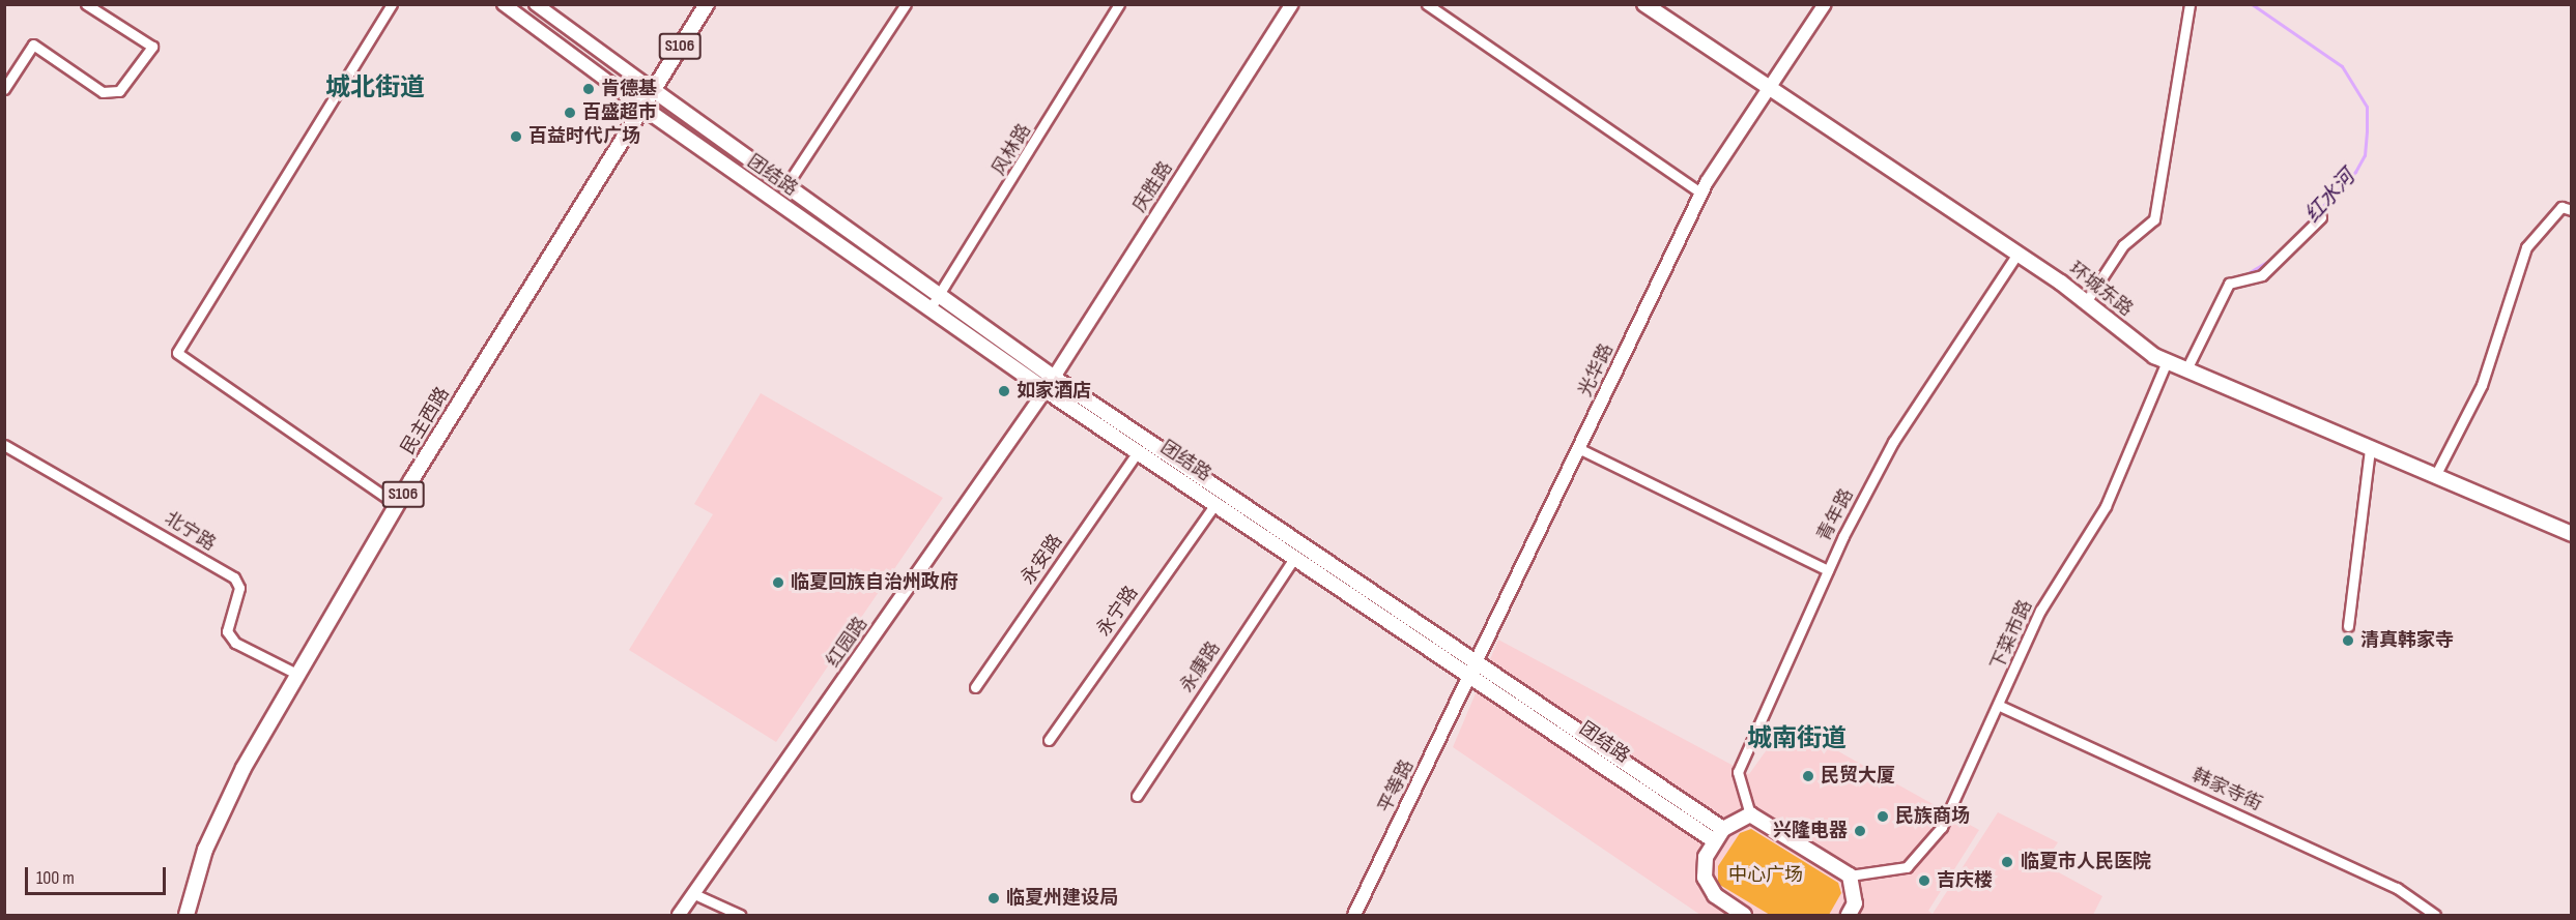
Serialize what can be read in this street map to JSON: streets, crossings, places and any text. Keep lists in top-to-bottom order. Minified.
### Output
{"streets":{"main road":["S106","团结路","庆胜路","环城东路","光华路","民主西路","红园路","平等路"],"street":["风林路","青年路","北宁路","永安路","永宁路","下菜市路","永康路","韩家寺街"]},"crossings":[["S106","团结路"],["S106","民主西路"],["风林路","团结路"],["团结路","庆胜路"],["团结路","光华路"],["团结路","民主西路"],["团结路","永安路"],["团结路","永宁路"],["团结路","红园路"],["团结路","永康路"],["团结路","平等路"],["庆胜路","红园路"],["环城东路","光华路"],["环城东路","青年路"],["环城东路","下菜市路"],["光华路","平等路"],["民主西路","北宁路"],["下菜市路","韩家寺街"]],"districts":["城北街道","城南街道"],"water":["红水河"],"parks":["中心广场"],"places":["肯德基","百盛超市","百益时代广场","如家酒店","临夏回族自治州政府","清真韩家寺","民贸大厦","民族商场","兴隆电器","临夏市人民医院","吉庆楼","临夏州建设局"],"scale_bar":"100 m"}
